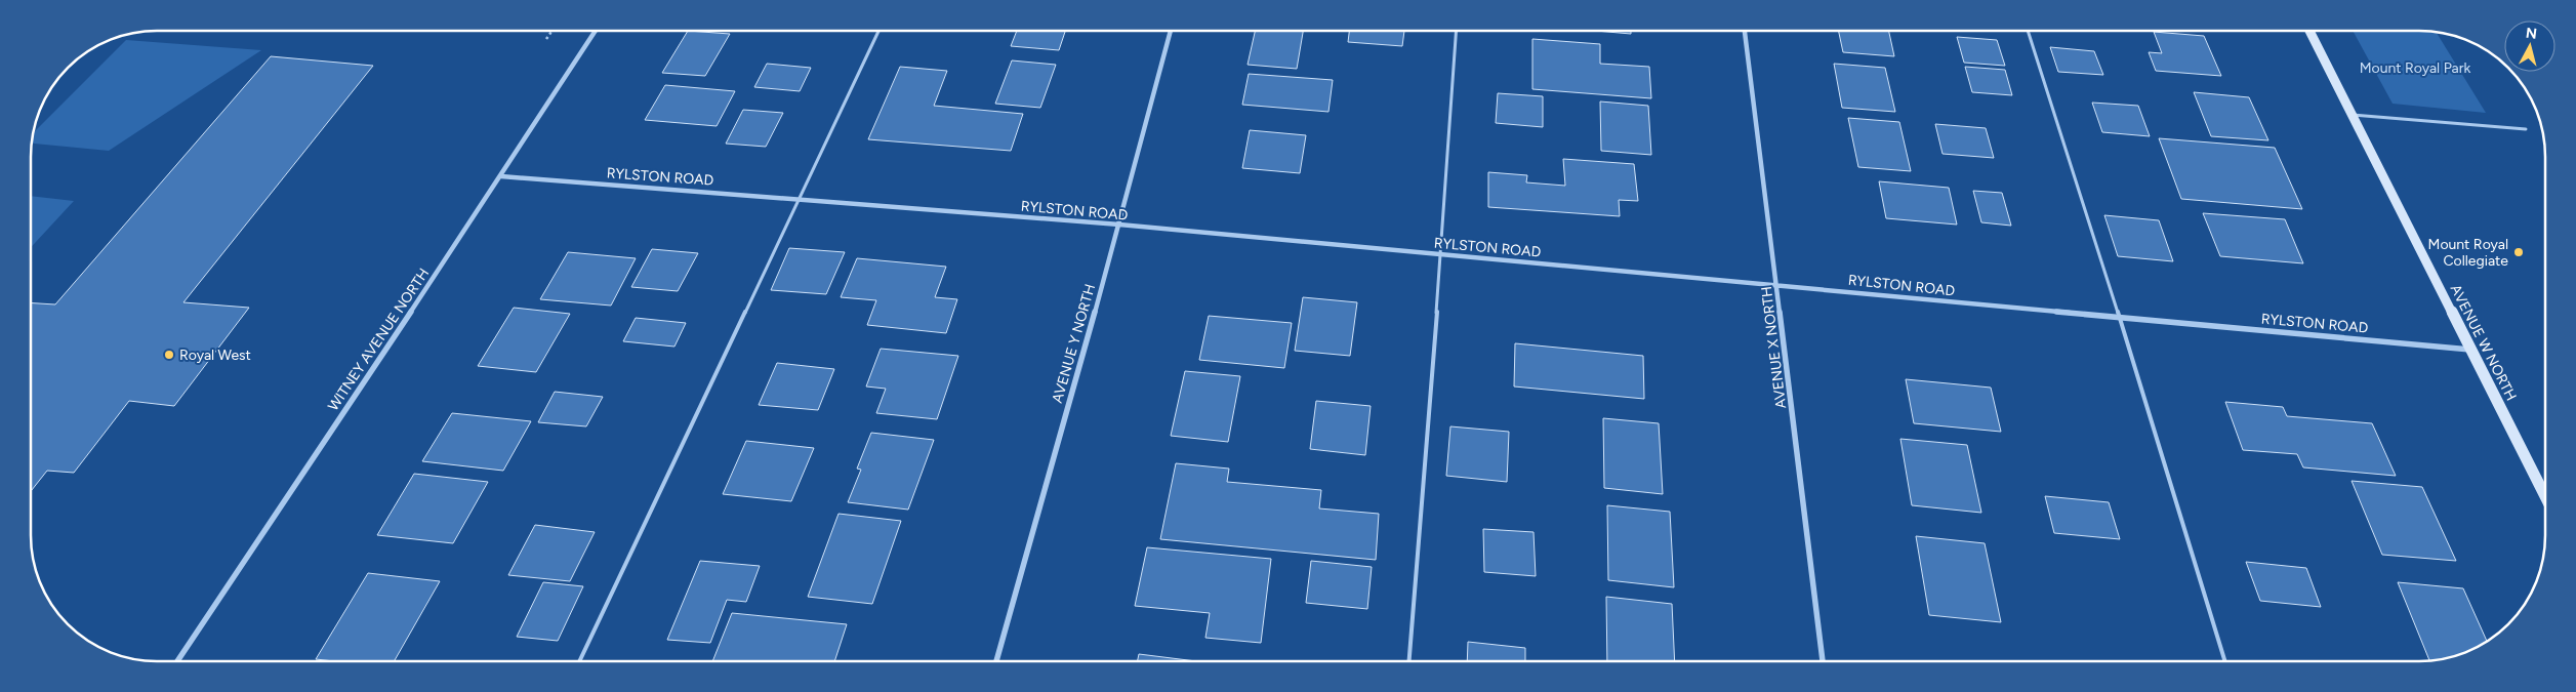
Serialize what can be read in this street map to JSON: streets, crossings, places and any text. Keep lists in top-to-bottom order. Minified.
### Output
{"streets":{"street":["RYLSTON ROAD","WITNEY AVENUE NORTH","AVENUE W NORTH","AVENUE Y NORTH","AVENUE X NORTH"]},"crossings":[["RYLSTON ROAD","WITNEY AVENUE NORTH"],["RYLSTON ROAD","AVENUE W NORTH"],["RYLSTON ROAD","AVENUE Y NORTH"],["RYLSTON ROAD","AVENUE X NORTH"]],"parks":["Mount Royal Park"],"places":["Mount Royal Collegiate","Royal West"],"north":"top"}
